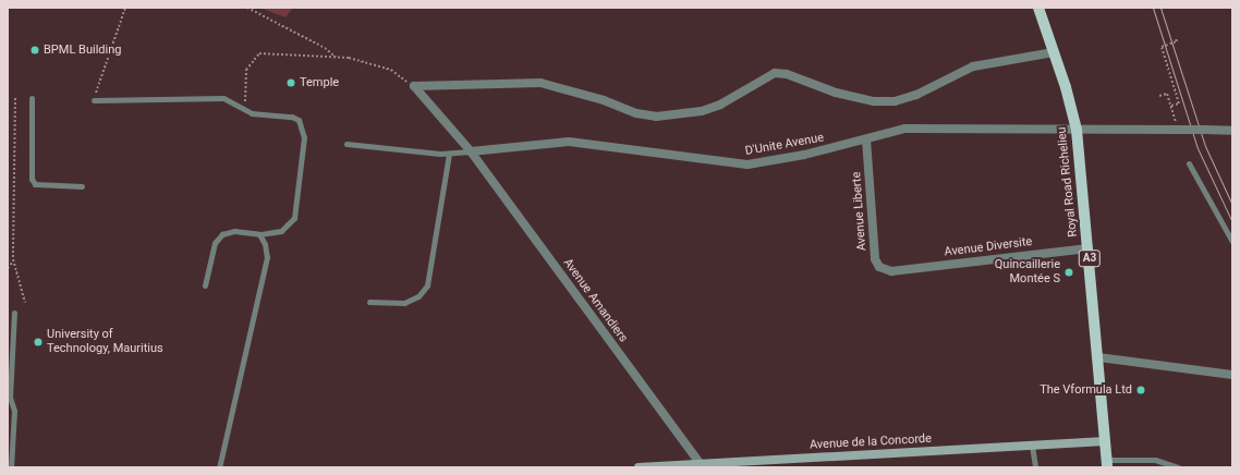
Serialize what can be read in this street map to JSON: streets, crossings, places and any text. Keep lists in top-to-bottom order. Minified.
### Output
{"streets":{"main road":["Royal Road Richelieu","A3"],"street":["D'Unite Avenue","Avenue Liberte","Avenue Diversite","Avenue Amandiers","Avenue de la Concorde"]},"crossings":[["D'Unite Avenue","Royal Road Richelieu"],["D'Unite Avenue","Avenue Liberte"],["D'Unite Avenue","Avenue Amandiers"],["Royal Road Richelieu","Avenue Diversite"],["Royal Road Richelieu","A3"],["Royal Road Richelieu","Avenue de la Concorde"],["Avenue Liberte","Avenue Diversite"],["Avenue Amandiers","Avenue de la Concorde"]],"places":["BPML Building","Temple","Quincaillerie Montée S","University of Technology, Mauritius","The Vformula Ltd"]}
